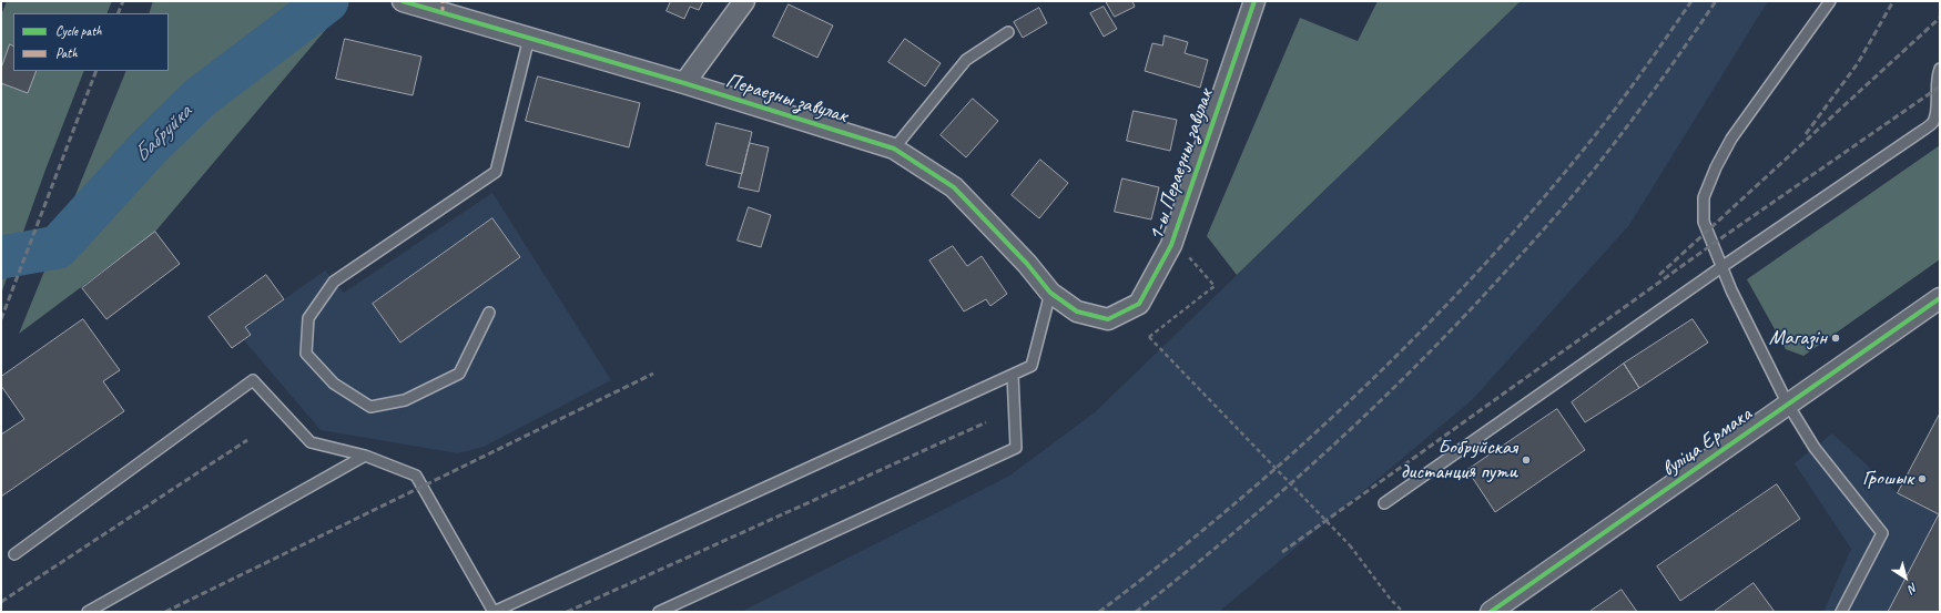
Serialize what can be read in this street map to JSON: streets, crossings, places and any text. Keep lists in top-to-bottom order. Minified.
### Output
{"streets":{"street":["Пераезны завулак","1-ы Пераезны завулак","вуліца Ермака"]},"crossings":[["Пераезны завулак","1-ы Пераезны завулак"]],"water":["Бабруйка"],"places":["Магазін","Бобруйская дистанция пути","Грошык"],"legend":["Cycle path","Path"],"north":"bottom right"}
